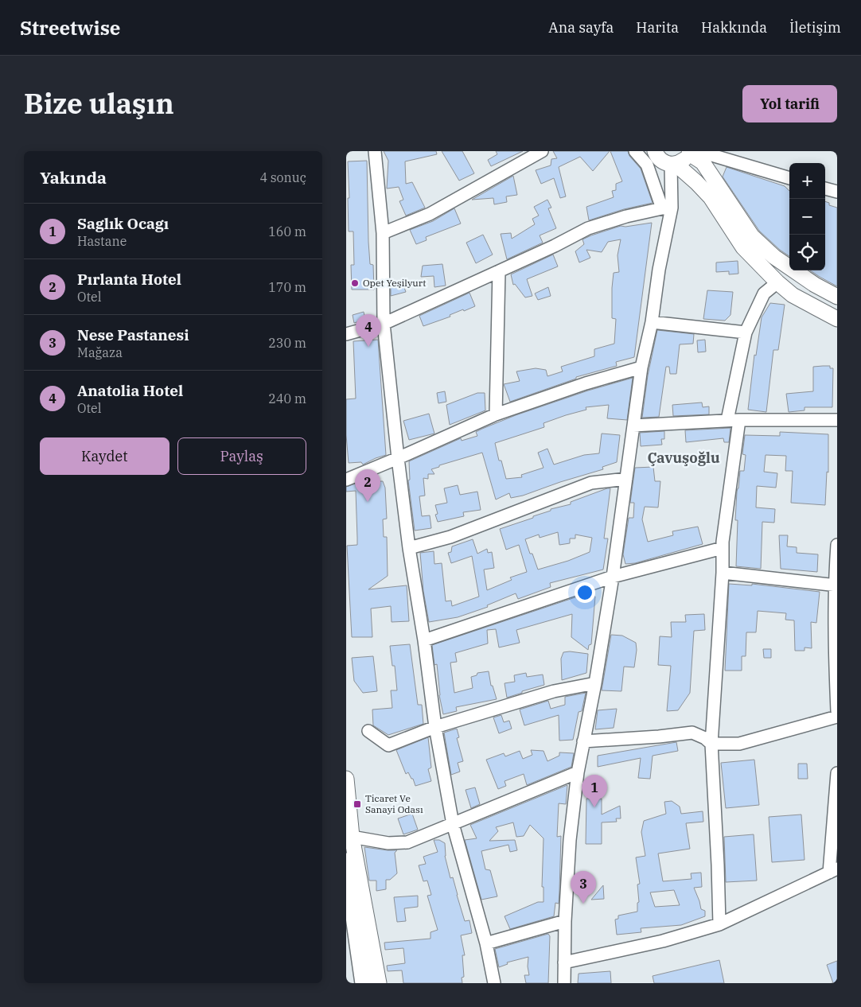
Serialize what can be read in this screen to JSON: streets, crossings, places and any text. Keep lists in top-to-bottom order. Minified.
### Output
{"districts":["Çavuşoğlu"],"places":{"other":["Opet Yeşilyurt"],"transit":["Ticaret Ve Sanayi Odası"]},"page":{"header":"Streetwise","nav":["Ana sayfa","Harita","Hakkında","İletişim"],"title":"Bize ulaşın","buttons":["Yol tarifi",["Kaydet","Paylaş"]],"heading":["Yakında","4 sonuç"],"map_buttons":["+","−"],"list":[{"mark":"1","name":"Saglık Ocagı","note":"Hastane","value":"160 m"},{"mark":"2","name":"Pırlanta Hotel","note":"Otel","value":"170 m"},{"mark":"3","name":"Nese Pastanesi","note":"Mağaza","value":"230 m"},{"mark":"4","name":"Anatolia Hotel","note":"Otel","value":"240 m"}],"pins":["4","2","1","3"]}}
